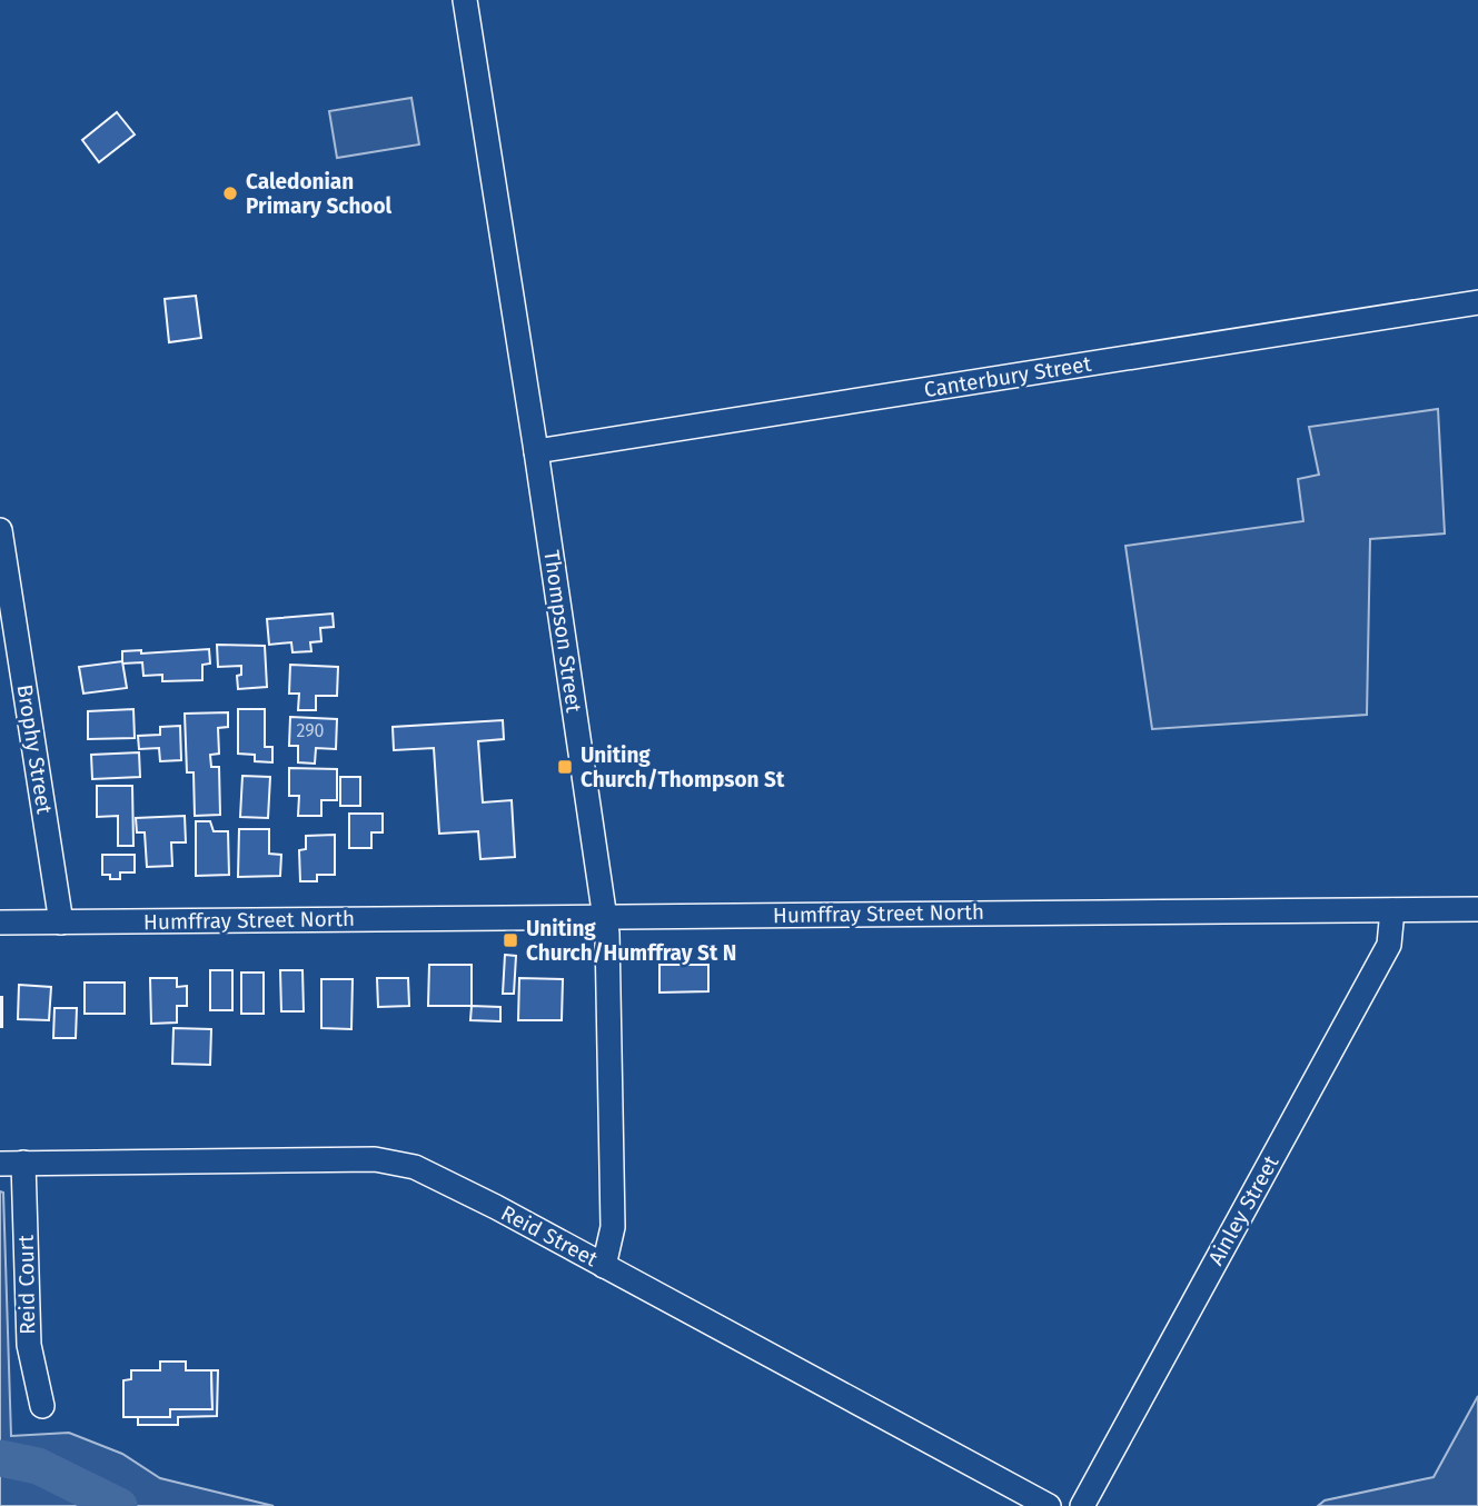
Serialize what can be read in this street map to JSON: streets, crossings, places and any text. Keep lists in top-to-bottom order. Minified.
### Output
{"streets":{"street":["Canterbury Street","Thompson Street","Brophy Street","Humffray Street North","Ainley Street","Reid Street","Reid Court"]},"crossings":[["Canterbury Street","Thompson Street"],["Thompson Street","Humffray Street North"],["Thompson Street","Reid Street"],["Brophy Street","Humffray Street North"],["Humffray Street North","Ainley Street"],["Reid Street","Reid Court"]],"places":{"other":["Caledonian Primary School"],"transit":["Uniting Church/Thompson St","Uniting Church/Humffray St N"]},"house_numbers":["290"]}
